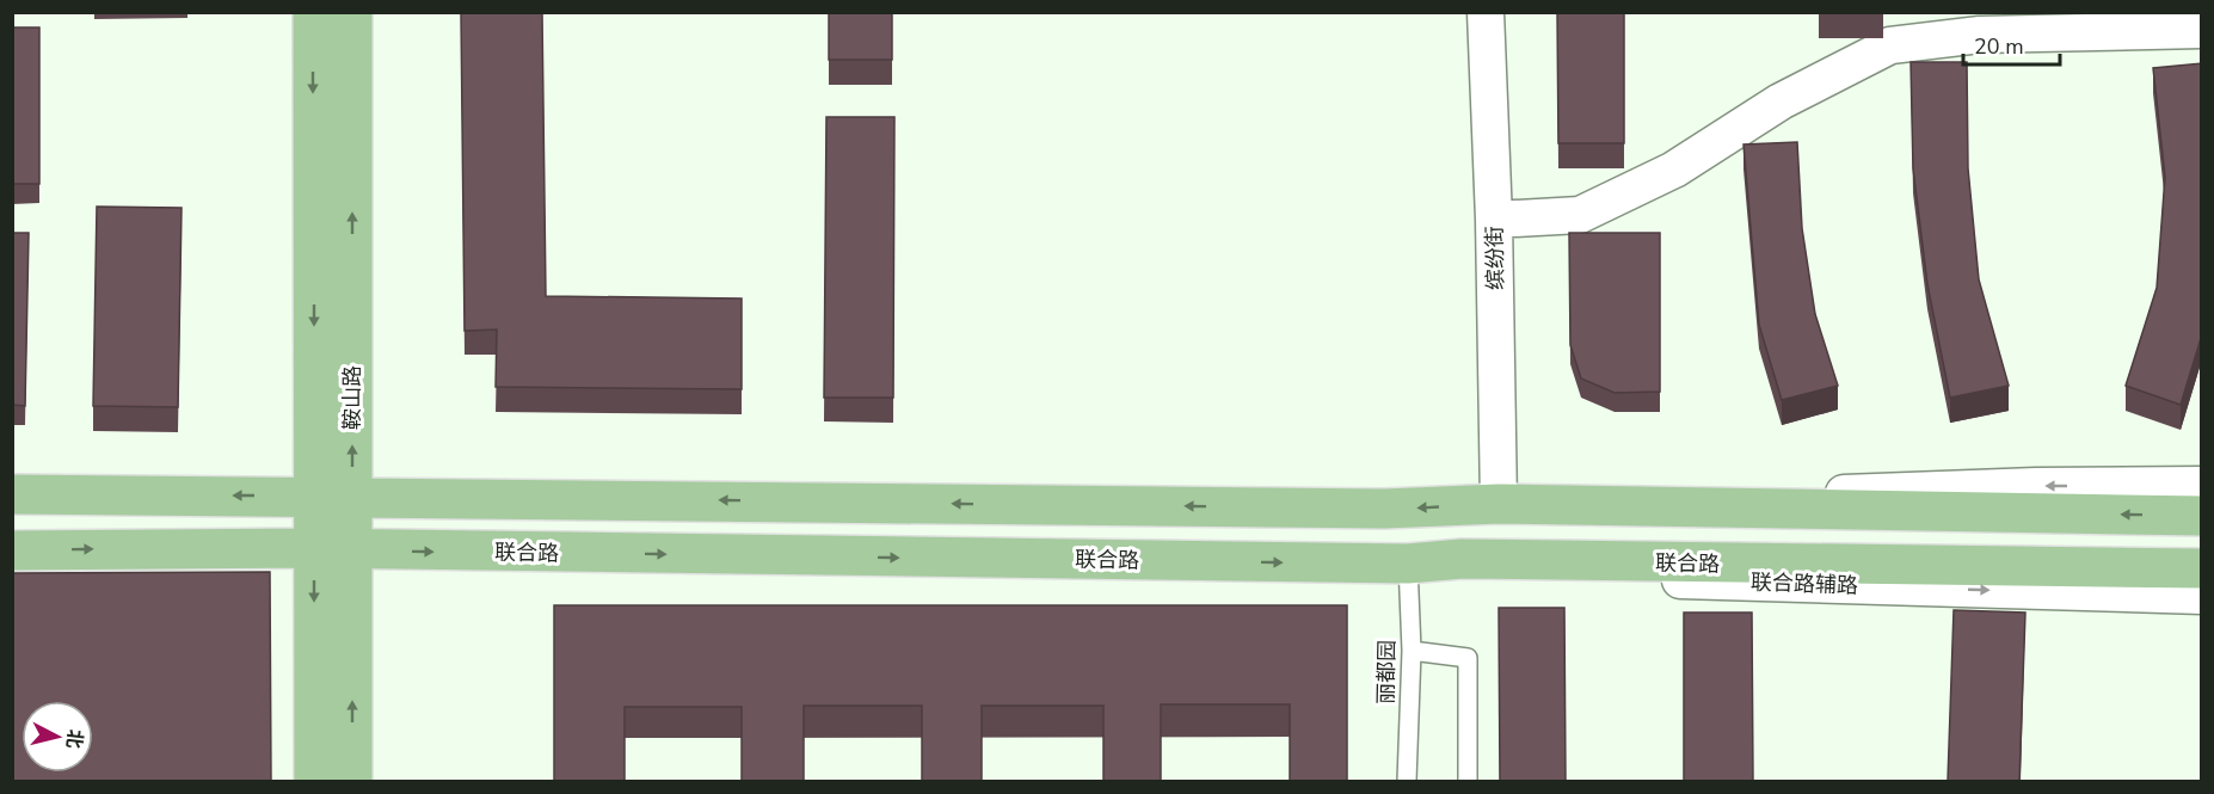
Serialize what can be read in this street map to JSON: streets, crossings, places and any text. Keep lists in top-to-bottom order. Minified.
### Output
{"streets":{"main road":["鞍山路","联合路"],"street":["缤纷街","联合路辅路"],"lane":["丽都园"]},"crossings":[["鞍山路","联合路"],["联合路","联合路辅路"],["联合路","丽都园"],["联合路辅路","丽都园"]],"scale_bar":"20 m","north":"right"}
